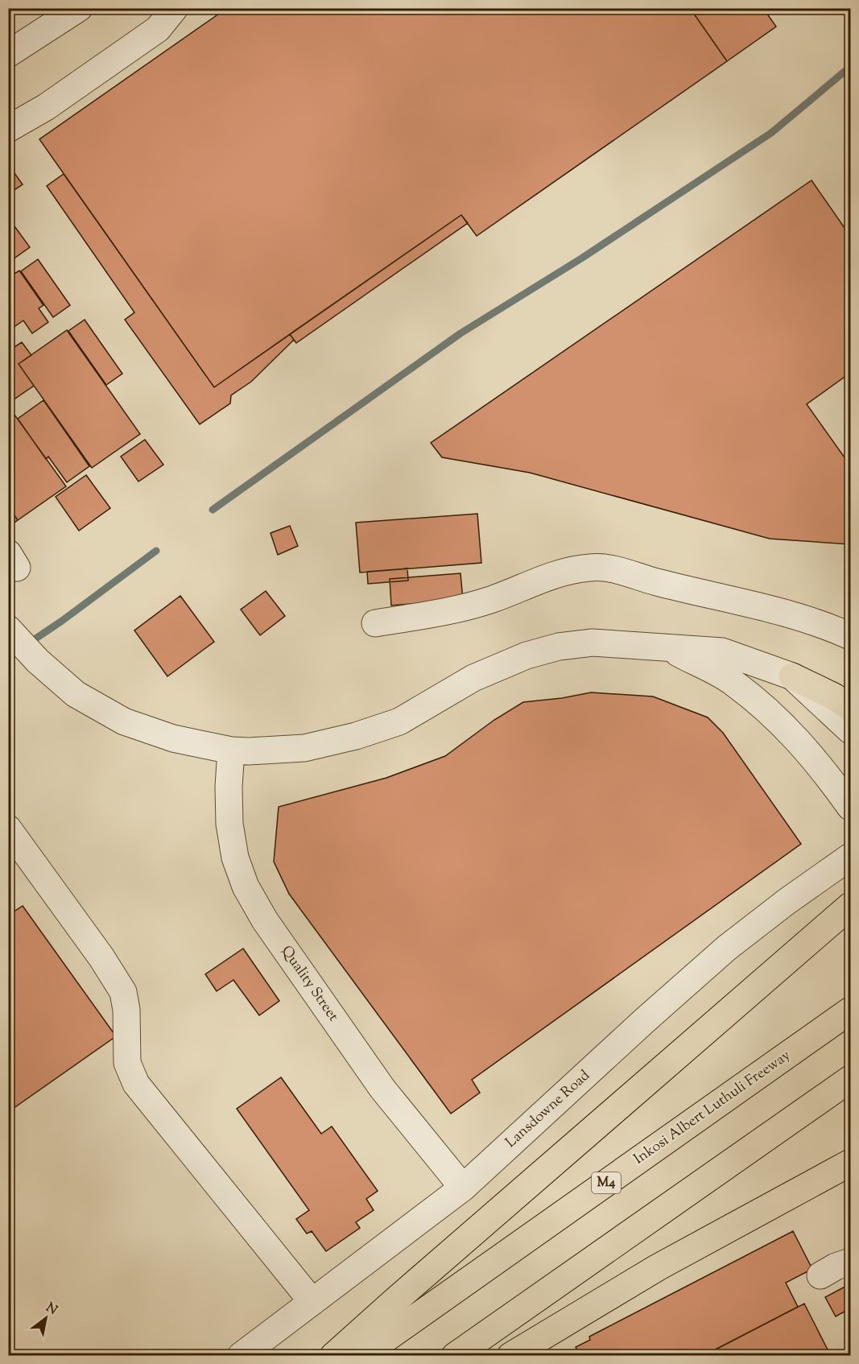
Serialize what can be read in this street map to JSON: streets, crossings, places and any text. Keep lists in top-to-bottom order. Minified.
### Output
{"streets":{"highway":["Inkosi Albert Luthuli Freeway","M4"],"street":["Quality Street","Lansdowne Road"]},"crossings":[["Quality Street","Lansdowne Road"]],"north":"top right"}
